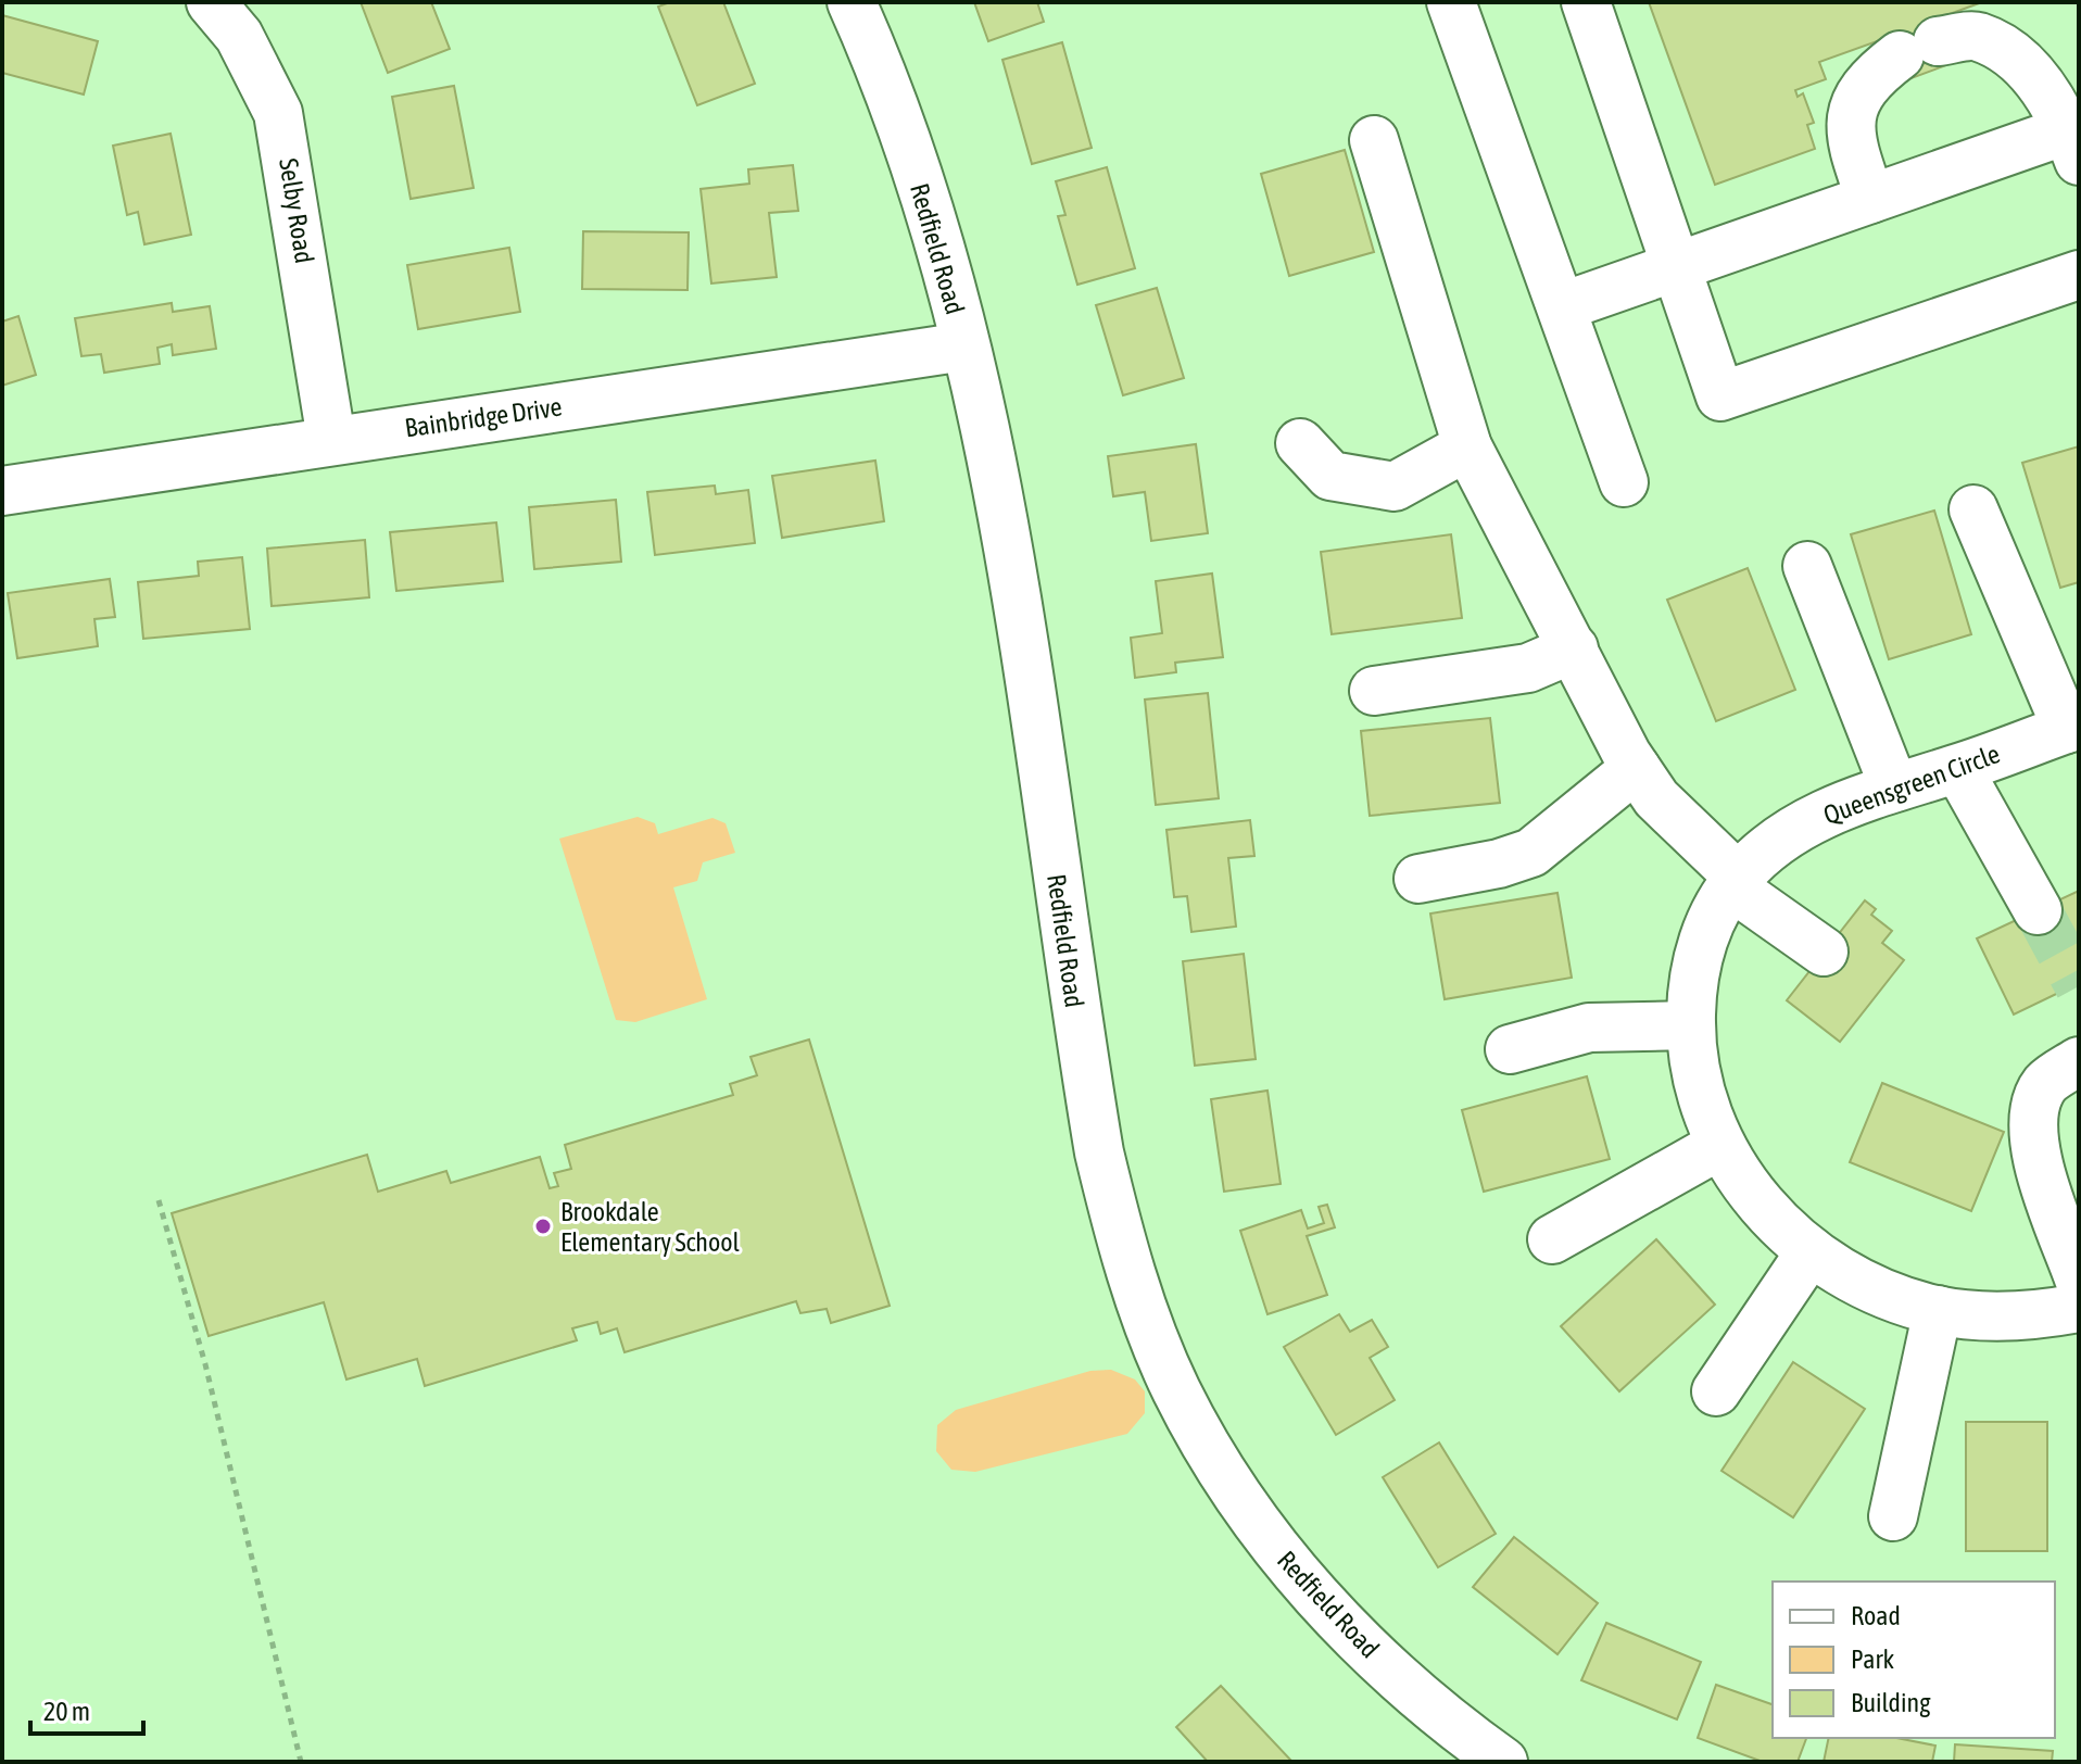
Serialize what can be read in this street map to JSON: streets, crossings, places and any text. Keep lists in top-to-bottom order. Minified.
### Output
{"streets":{"street":["Selby Road","Redfield Road","Bainbridge Drive","Queensgreen Circle"]},"crossings":[["Selby Road","Bainbridge Drive"],["Redfield Road","Bainbridge Drive"]],"places":["Brookdale Elementary School"],"legend":["Road","Park","Building"],"scale_bar":"20 m"}
